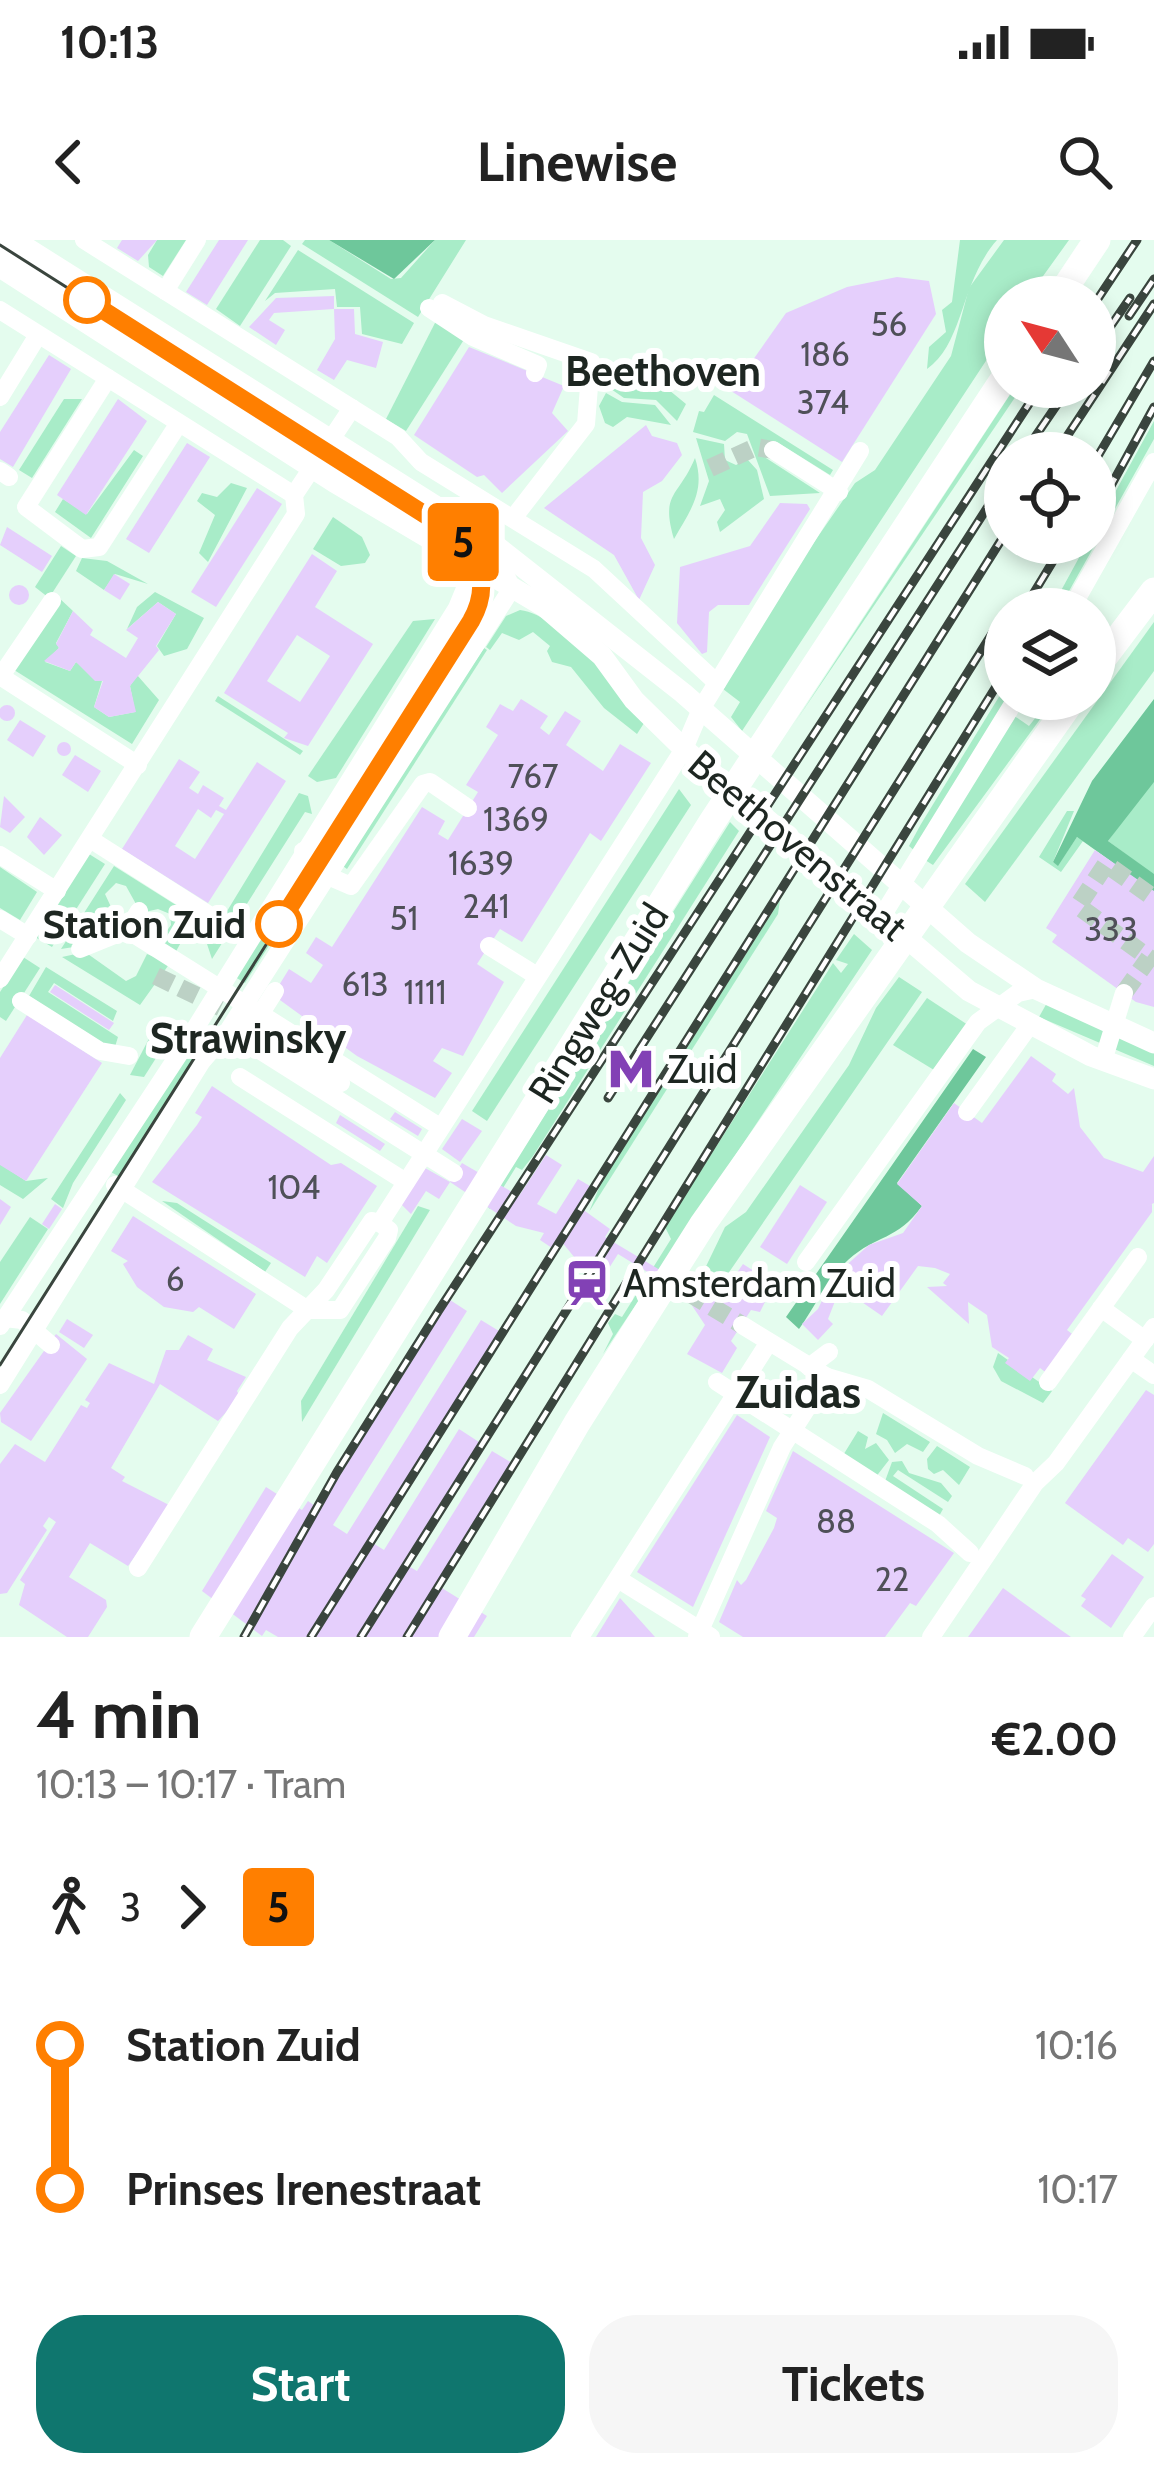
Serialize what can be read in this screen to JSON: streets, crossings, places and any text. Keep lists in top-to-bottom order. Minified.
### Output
{"streets":{"highway":["Ringweg-Zuid"],"main road":["Beethovenstraat"]},"districts":["Beethoven","Strawinsky","Zuidas"],"places":{"other":["Station Zuid"],"metro station":["Zuid"],"station":["Amsterdam Zuid"]},"lines":["tram line 5"],"house_numbers":["56","186","374","767","1369","1639","241","51","333","613","1111","104","6","88","22"],"north":"top left","page":{"status":"10:13","header":"Linewise","on_map":"5","heading":["4 min","10:13 – 10:17 · Tram","€2.00"],"legs":["3","5"],"list":[{"name":"Station Zuid","value":"10:16"},{"name":"Prinses Irenestraat","value":"10:17"}],"buttons":["Start","Tickets"]}}
